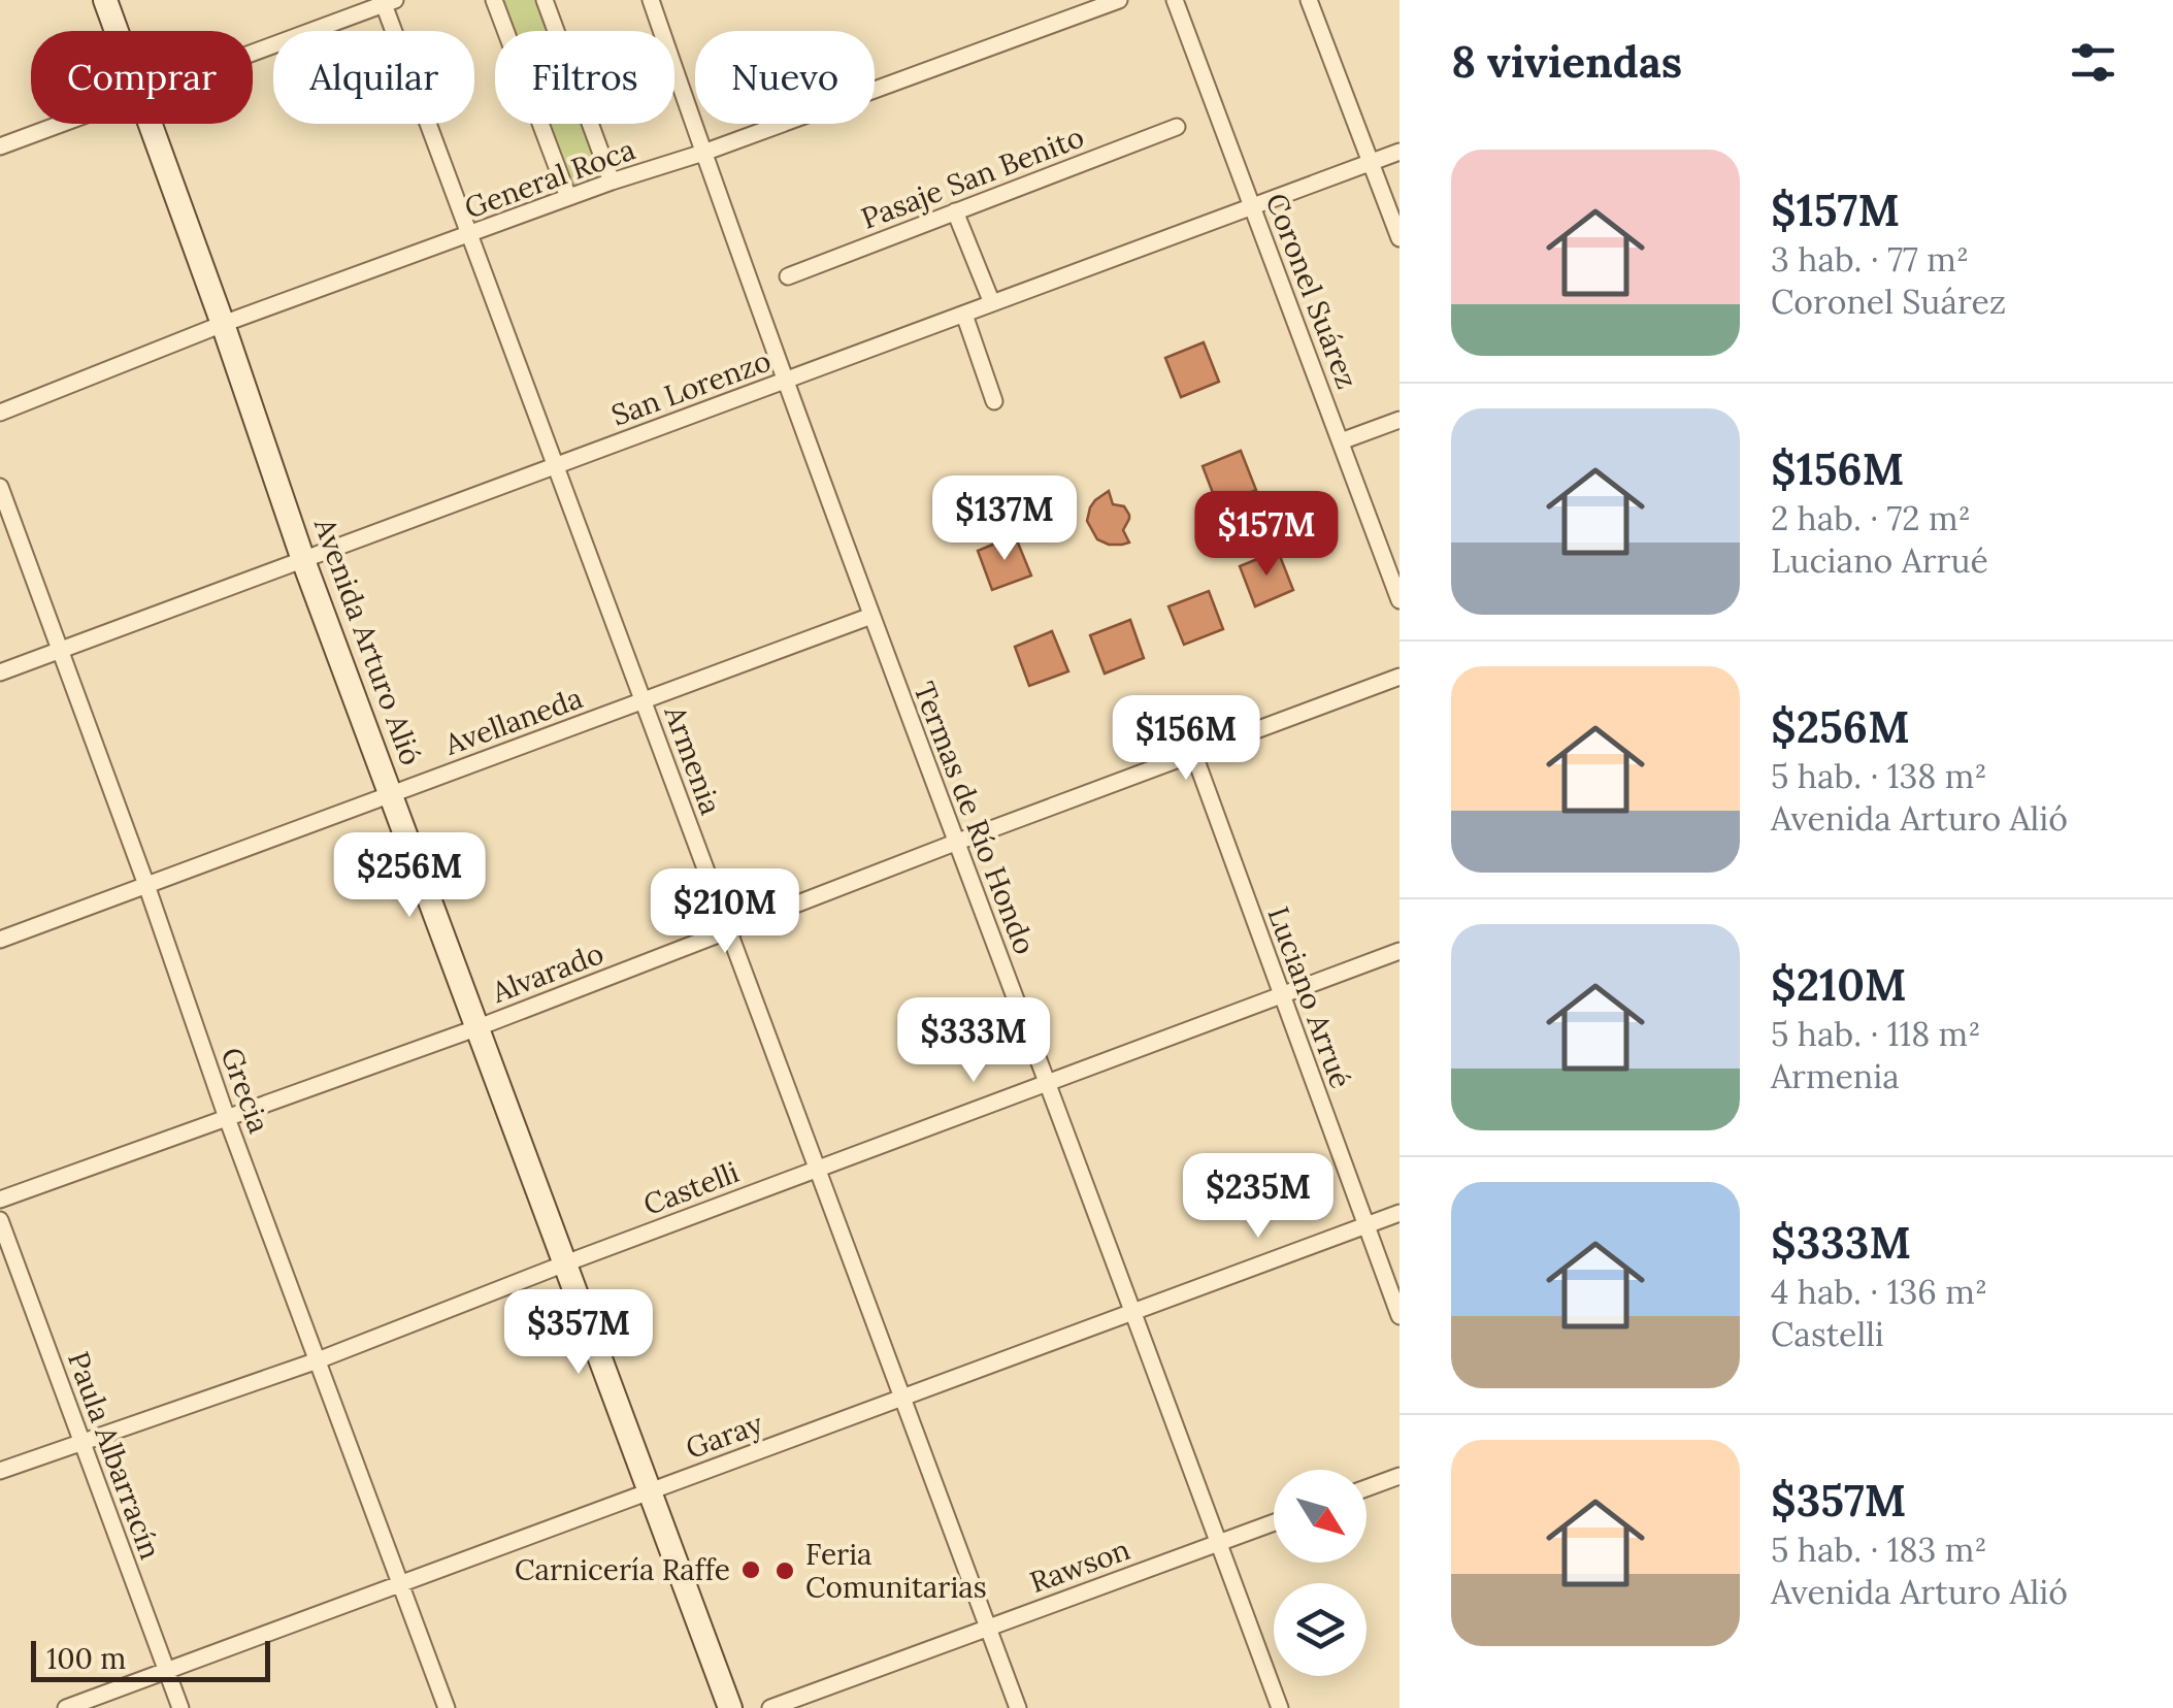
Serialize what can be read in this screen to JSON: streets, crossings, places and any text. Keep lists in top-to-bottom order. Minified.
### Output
{"streets":{"main road":["Avenida Arturo Alió"],"street":["Pasaje San Benito","General Roca","Coronel Suárez","San Lorenzo","Avellaneda","Armenia","Termas de Río Hondo","Alvarado","Luciano Arrué","Grecia","Castelli","Garay","Paula Albarracín","Rawson"]},"crossings":[["General Roca","Avenida Arturo Alió"],["General Roca","Armenia"],["General Roca","Termas de Río Hondo"],["Coronel Suárez","San Lorenzo"],["San Lorenzo","Avenida Arturo Alió"],["San Lorenzo","Armenia"],["San Lorenzo","Termas de Río Hondo"],["San Lorenzo","Grecia"],["Avenida Arturo Alió","Avellaneda"],["Avenida Arturo Alió","Alvarado"],["Avenida Arturo Alió","Castelli"],["Avenida Arturo Alió","Garay"],["Avellaneda","Armenia"],["Avellaneda","Termas de Río Hondo"],["Avellaneda","Grecia"],["Armenia","Alvarado"],["Armenia","Castelli"],["Armenia","Garay"],["Armenia","Rawson"],["Termas de Río Hondo","Alvarado"],["Termas de Río Hondo","Castelli"],["Termas de Río Hondo","Garay"],["Termas de Río Hondo","Rawson"],["Alvarado","Luciano Arrué"],["Alvarado","Grecia"],["Luciano Arrué","Castelli"],["Luciano Arrué","Garay"],["Grecia","Castelli"],["Grecia","Garay"],["Castelli","Paula Albarracín"],["Garay","Paula Albarracín"]],"places":["Carnicería Raffe","Feria Comunitarias"],"scale_bar":"100 m","north":"bottom right","page":{"heading":"8 viviendas","chip":["Comprar","Alquilar","Filtros","Nuevo"],"list":[{"name":"$157M","note":"3 hab. · 77 m² · Coronel Suárez"},{"name":"$156M","note":"2 hab. · 72 m² · Luciano Arrué"},{"name":"$256M","note":"5 hab. · 138 m² · Avenida Arturo Alió"},{"name":"$210M","note":"5 hab. · 118 m² · Armenia"},{"name":"$333M","note":"4 hab. · 136 m² · Castelli"},{"name":"$357M","note":"5 hab. · 183 m² · Avenida Arturo Alió"}],"price":["$137M","$157M","$156M","$256M","$210M","$333M","$235M","$357M"],"scale":"100 m"}}
